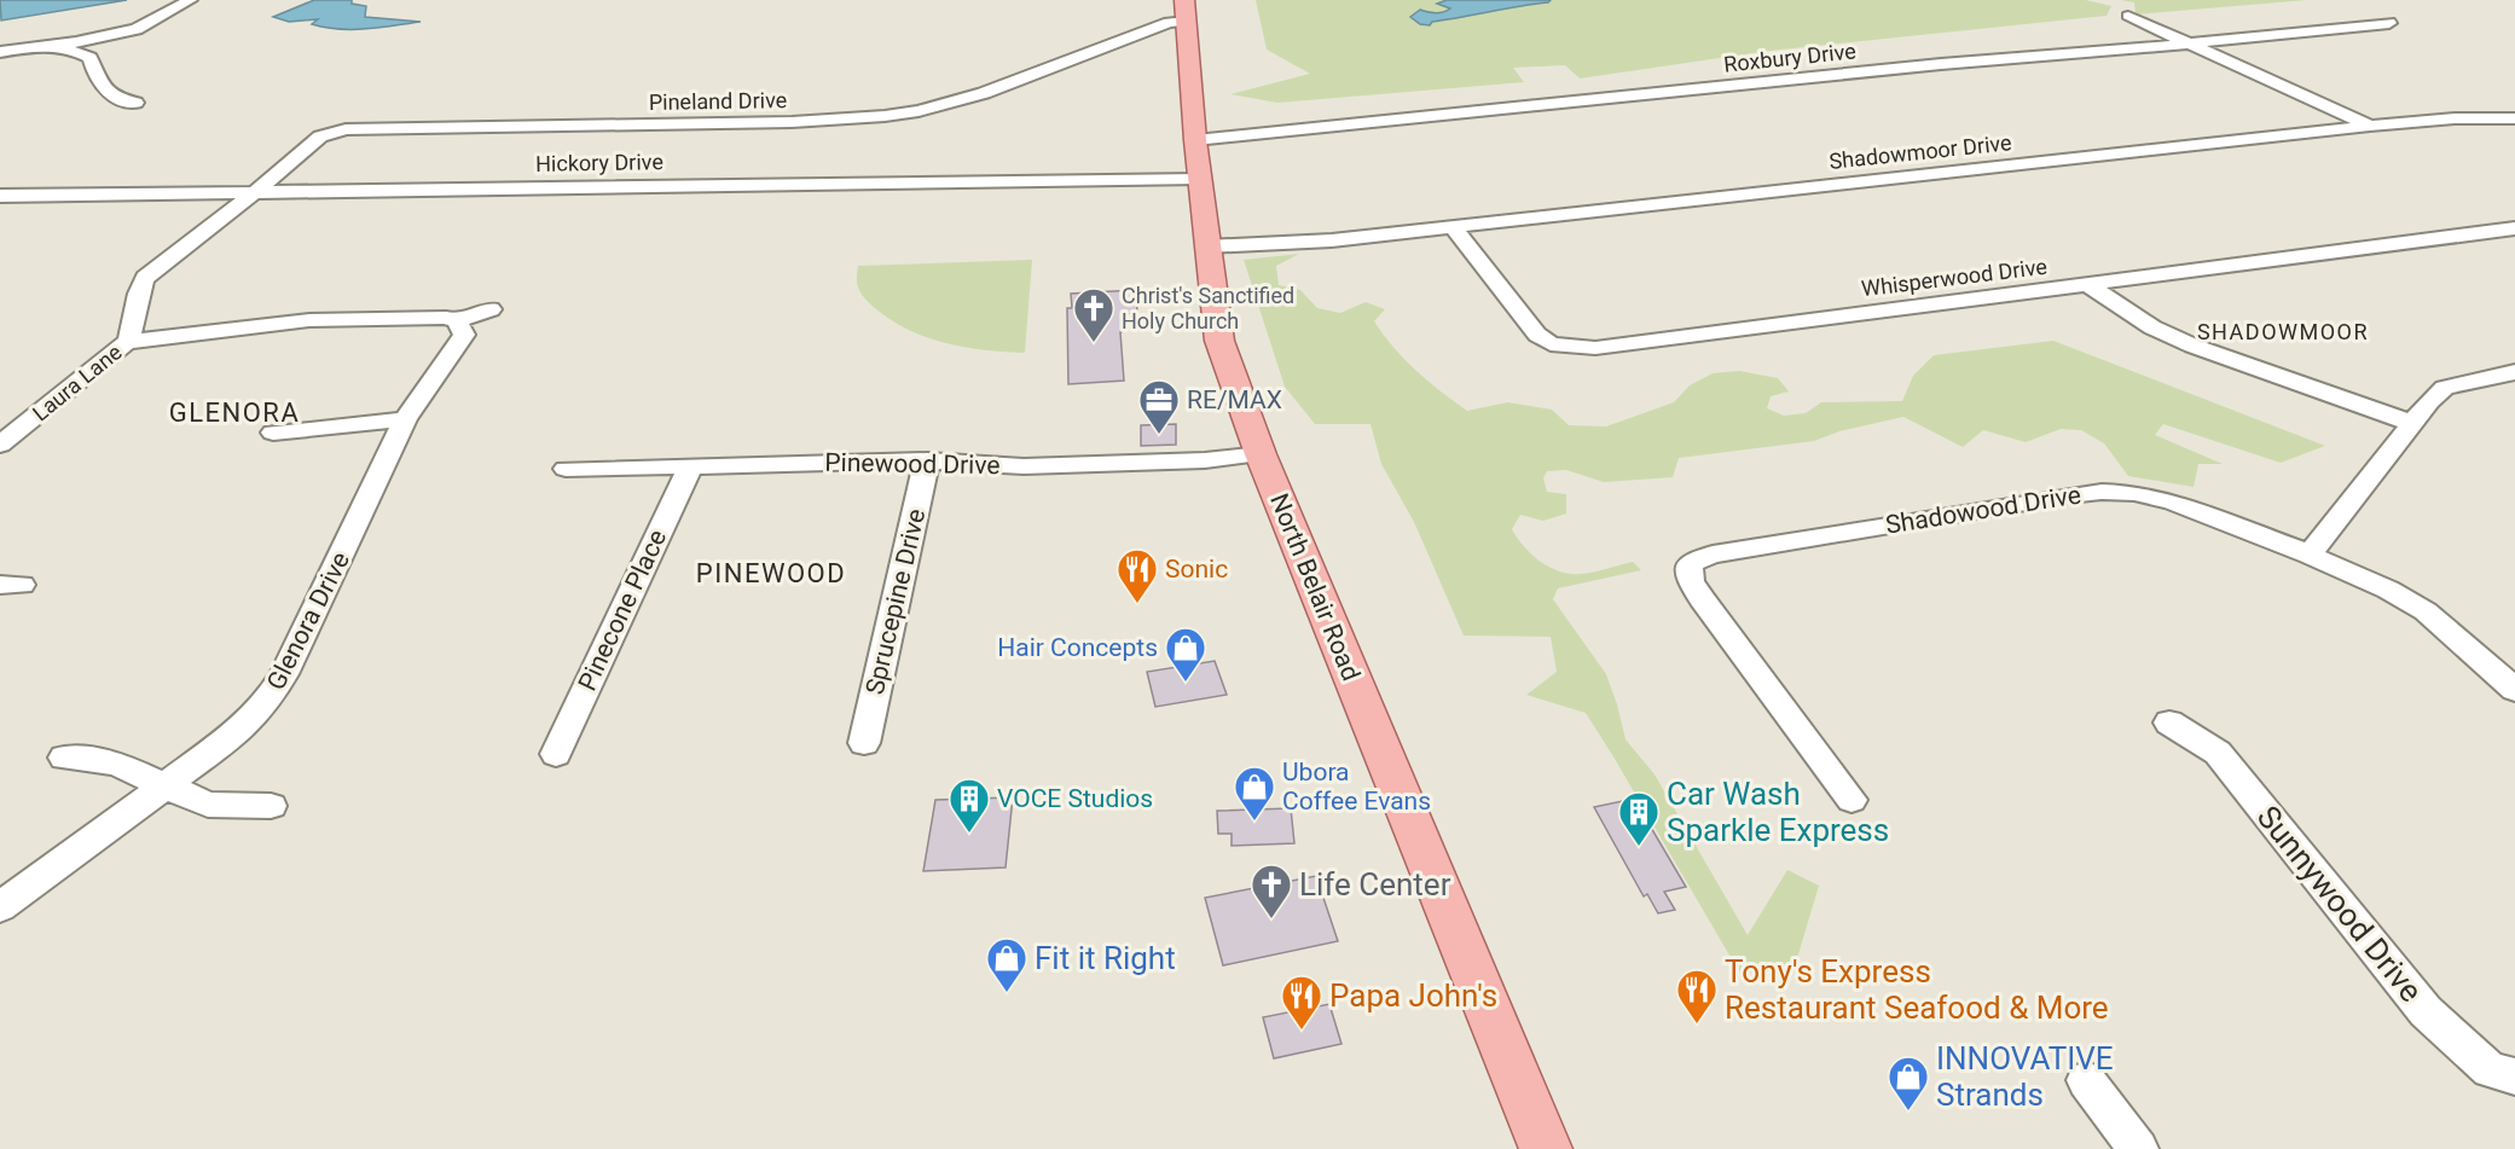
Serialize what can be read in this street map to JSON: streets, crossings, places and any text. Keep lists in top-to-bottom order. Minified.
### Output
{"streets":{"main road":["North Belair Road"],"street":["Roxbury Drive","Pineland Drive","Shadowmoor Drive","Hickory Drive","Whisperwood Drive","Laura Lane","Pinewood Drive","Shadowood Drive","Sprucepine Drive","Pinecone Place","Glenora Drive","Sunnywood Drive"]},"crossings":[["Roxbury Drive","North Belair Road"],["Pineland Drive","Hickory Drive"],["Pineland Drive","Laura Lane"],["Pineland Drive","North Belair Road"],["Shadowmoor Drive","Whisperwood Drive"],["Shadowmoor Drive","North Belair Road"],["Hickory Drive","Laura Lane"],["Hickory Drive","North Belair Road"],["Pinewood Drive","North Belair Road"],["Pinewood Drive","Sprucepine Drive"],["Pinewood Drive","Pinecone Place"]],"districts":["SHADOWMOOR","GLENORA","PINEWOOD"],"places":{"church":["Christ's Sanctified Holy Church","Life Center"],"office":["RE/MAX"],"restaurant":["Sonic","Tony's Express Restaurant Seafood & More","Papa John's"],"shop":["Hair Concepts","Ubora Coffee Evans","Fit it Right","INNOVATIVE Strands"],"building":["VOCE Studios","Car Wash Sparkle Express"]}}
